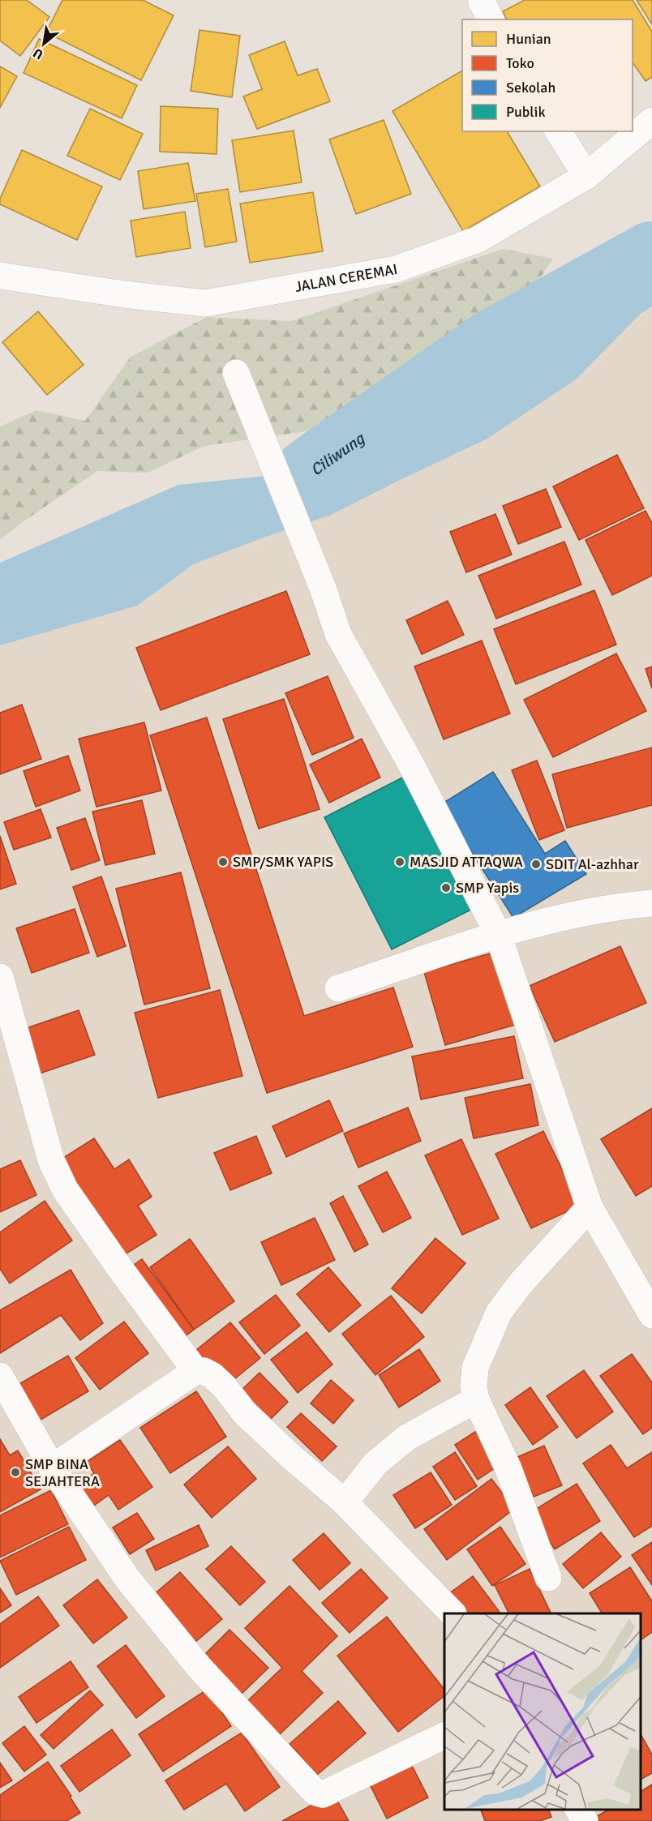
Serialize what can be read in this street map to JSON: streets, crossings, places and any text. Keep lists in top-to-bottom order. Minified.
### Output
{"streets":{"street":["JALAN CEREMAI"]},"water":["Ciliwung"],"places":["SMP/SMK YAPIS","MASJID ATTAQWA","SDIT Al-azhhar","SMP Yapis","SMP BINA SEJAHTERA"],"legend":["Hunian","Toko","Sekolah","Publik"],"north":"bottom left"}
